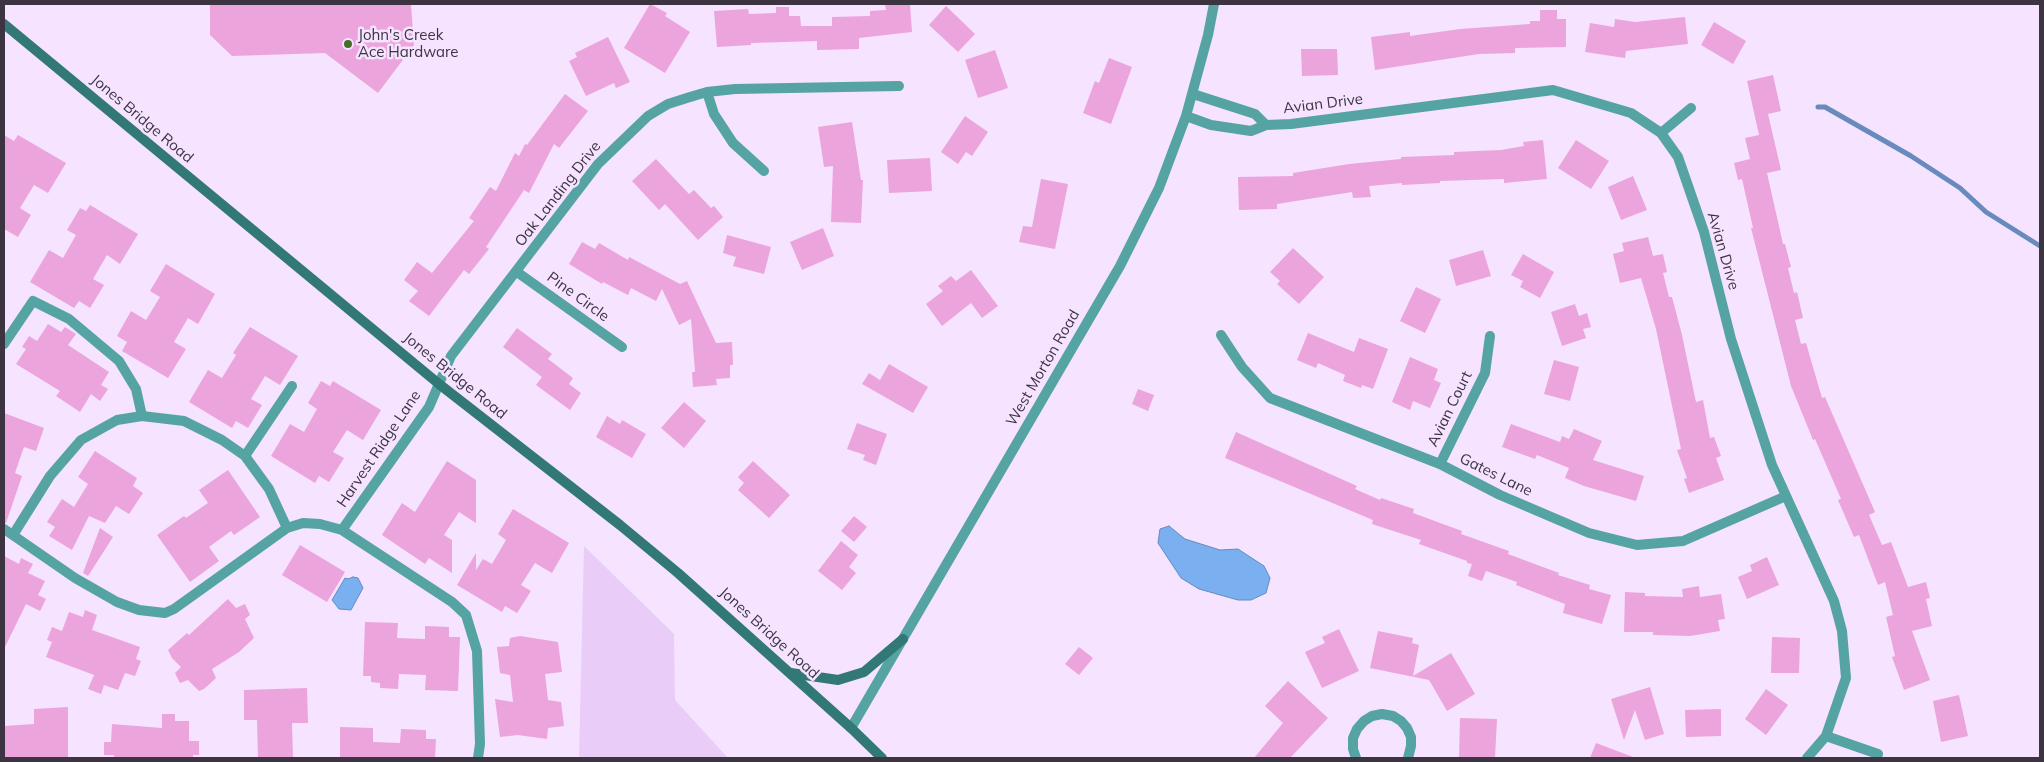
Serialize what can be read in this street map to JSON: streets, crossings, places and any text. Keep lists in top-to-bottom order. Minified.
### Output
{"streets":{"main road":["Jones Bridge Road"],"street":["Avian Drive","Oak Landing Drive","Pine Circle","West Morton Road","Avian Court","Harvest Ridge Lane","Gates Lane"]},"crossings":[["Avian Drive","West Morton Road"],["Avian Drive","Gates Lane"],["Jones Bridge Road","Oak Landing Drive"],["Jones Bridge Road","West Morton Road"],["Jones Bridge Road","Harvest Ridge Lane"],["Oak Landing Drive","Pine Circle"],["Oak Landing Drive","Harvest Ridge Lane"],["Avian Court","Gates Lane"]],"places":["John's Creek Ace Hardware"]}
